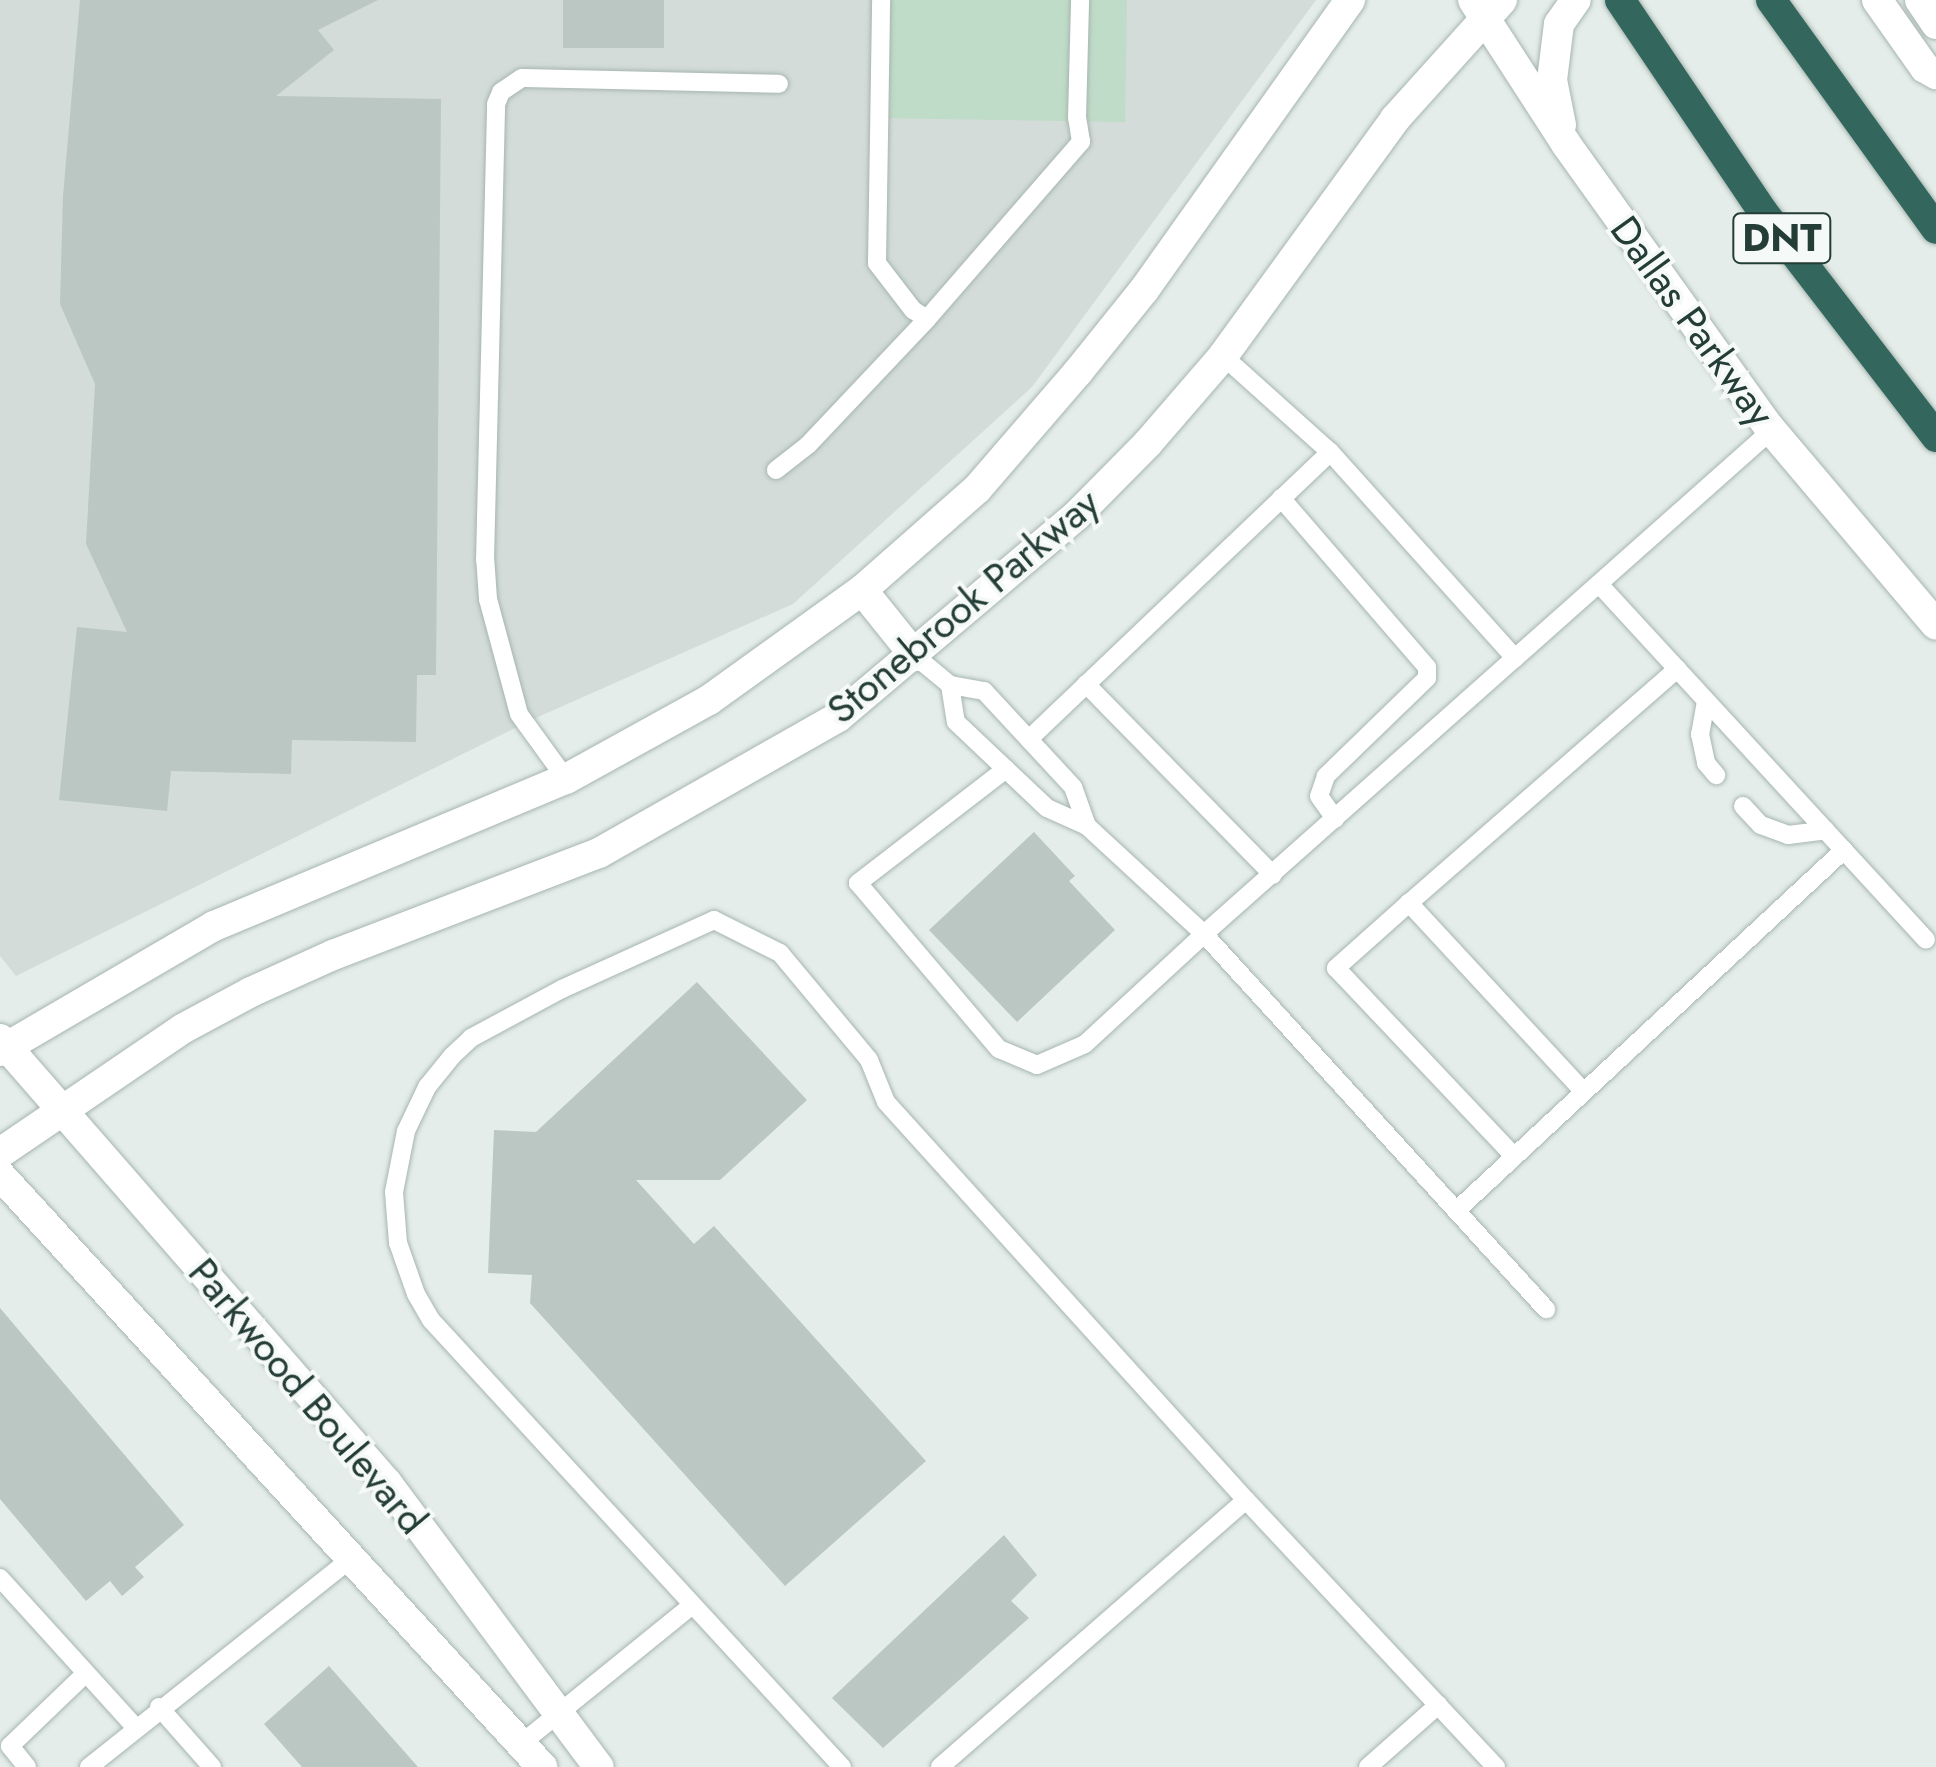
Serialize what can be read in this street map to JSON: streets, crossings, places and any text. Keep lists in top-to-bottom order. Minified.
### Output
{"streets":{"highway":["DNT"],"main road":["Dallas Parkway","Stonebrook Parkway","Parkwood Boulevard"]},"crossings":[["Dallas Parkway","Stonebrook Parkway"],["Stonebrook Parkway","Parkwood Boulevard"]]}
